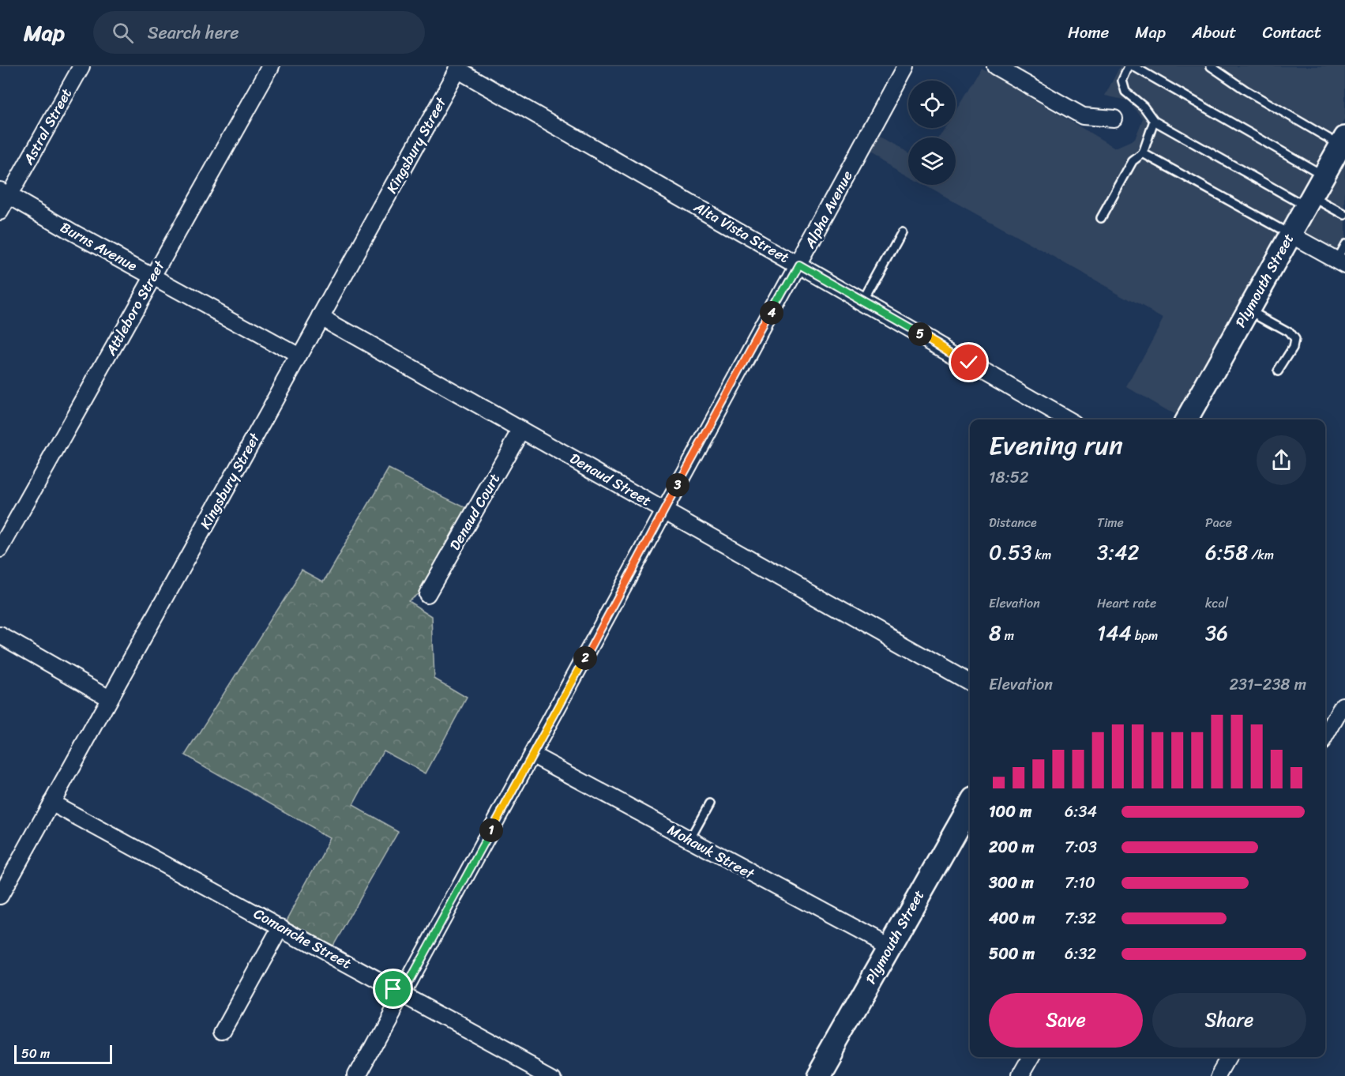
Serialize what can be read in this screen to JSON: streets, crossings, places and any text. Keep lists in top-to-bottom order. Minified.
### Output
{"streets":{"street":["Astral Street","Kingsbury Street","Alpha Avenue","Alta Vista Street","Burns Avenue","Plymouth Street","Attleboro Street","Denaud Street","Denaud Court","Mohawk Street","Comanche Street"]},"crossings":[["Astral Street","Burns Avenue"],["Kingsbury Street","Alta Vista Street"],["Kingsbury Street","Burns Avenue"],["Kingsbury Street","Denaud Street"],["Kingsbury Street","Comanche Street"],["Alpha Avenue","Alta Vista Street"],["Alpha Avenue","Denaud Street"],["Alpha Avenue","Mohawk Street"],["Alpha Avenue","Comanche Street"],["Burns Avenue","Attleboro Street"],["Plymouth Street","Mohawk Street"],["Denaud Street","Denaud Court"]],"scale_bar":"50 m","page":{"header":"Map","search":"Search here","nav":["Home","Map","About","Contact"],"pins":["4","5","3","2","1"],"heading":["Evening run","18:52"],"stats":[["Distance","0.53 km"],["Time","3:42"],["Pace","6:58 /km"],["Elevation","8 m"],["Heart rate","144 bpm"],["kcal","36"]],"chart":["Elevation","231–238 m"],"list":[{"name":"100 m","note":"6:34"},{"name":"200 m","note":"7:03"},{"name":"300 m","note":"7:10"},{"name":"400 m","note":"7:32"},{"name":"500 m","note":"6:32"}],"buttons":["Save","Share"],"scale":"50 m"}}
